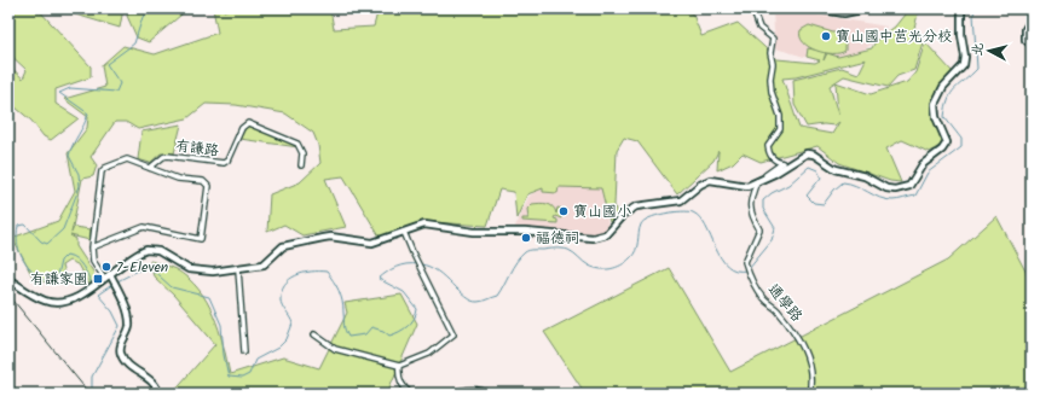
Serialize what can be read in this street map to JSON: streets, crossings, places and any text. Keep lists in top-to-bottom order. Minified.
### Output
{"streets":{"street":["有謙路","通學路"]},"places":{"other":["寶山國中莒光分校","寶山國小","福德祠","7-Eleven"],"transit":["有謙家園"]},"north":"left"}
